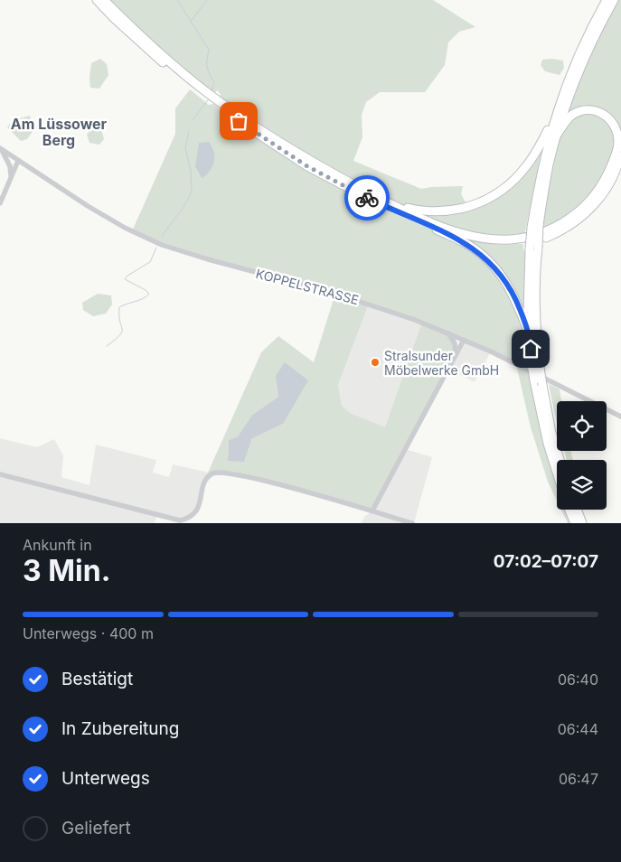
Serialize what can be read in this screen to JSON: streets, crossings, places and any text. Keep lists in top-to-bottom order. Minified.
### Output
{"streets":{"street":["KOPPELSTRASSE"]},"districts":["Am Lüssower Berg"],"places":["Stralsunder Möbelwerke GmbH"],"page":{"heading":["3 Min.","Ankunft in","07:02–07:07"],"bar":"Unterwegs · 400 m","list":[["Bestätigt","06:40"],["In Zubereitung","06:44"],["Unterwegs","06:47"],"Geliefert"]}}
